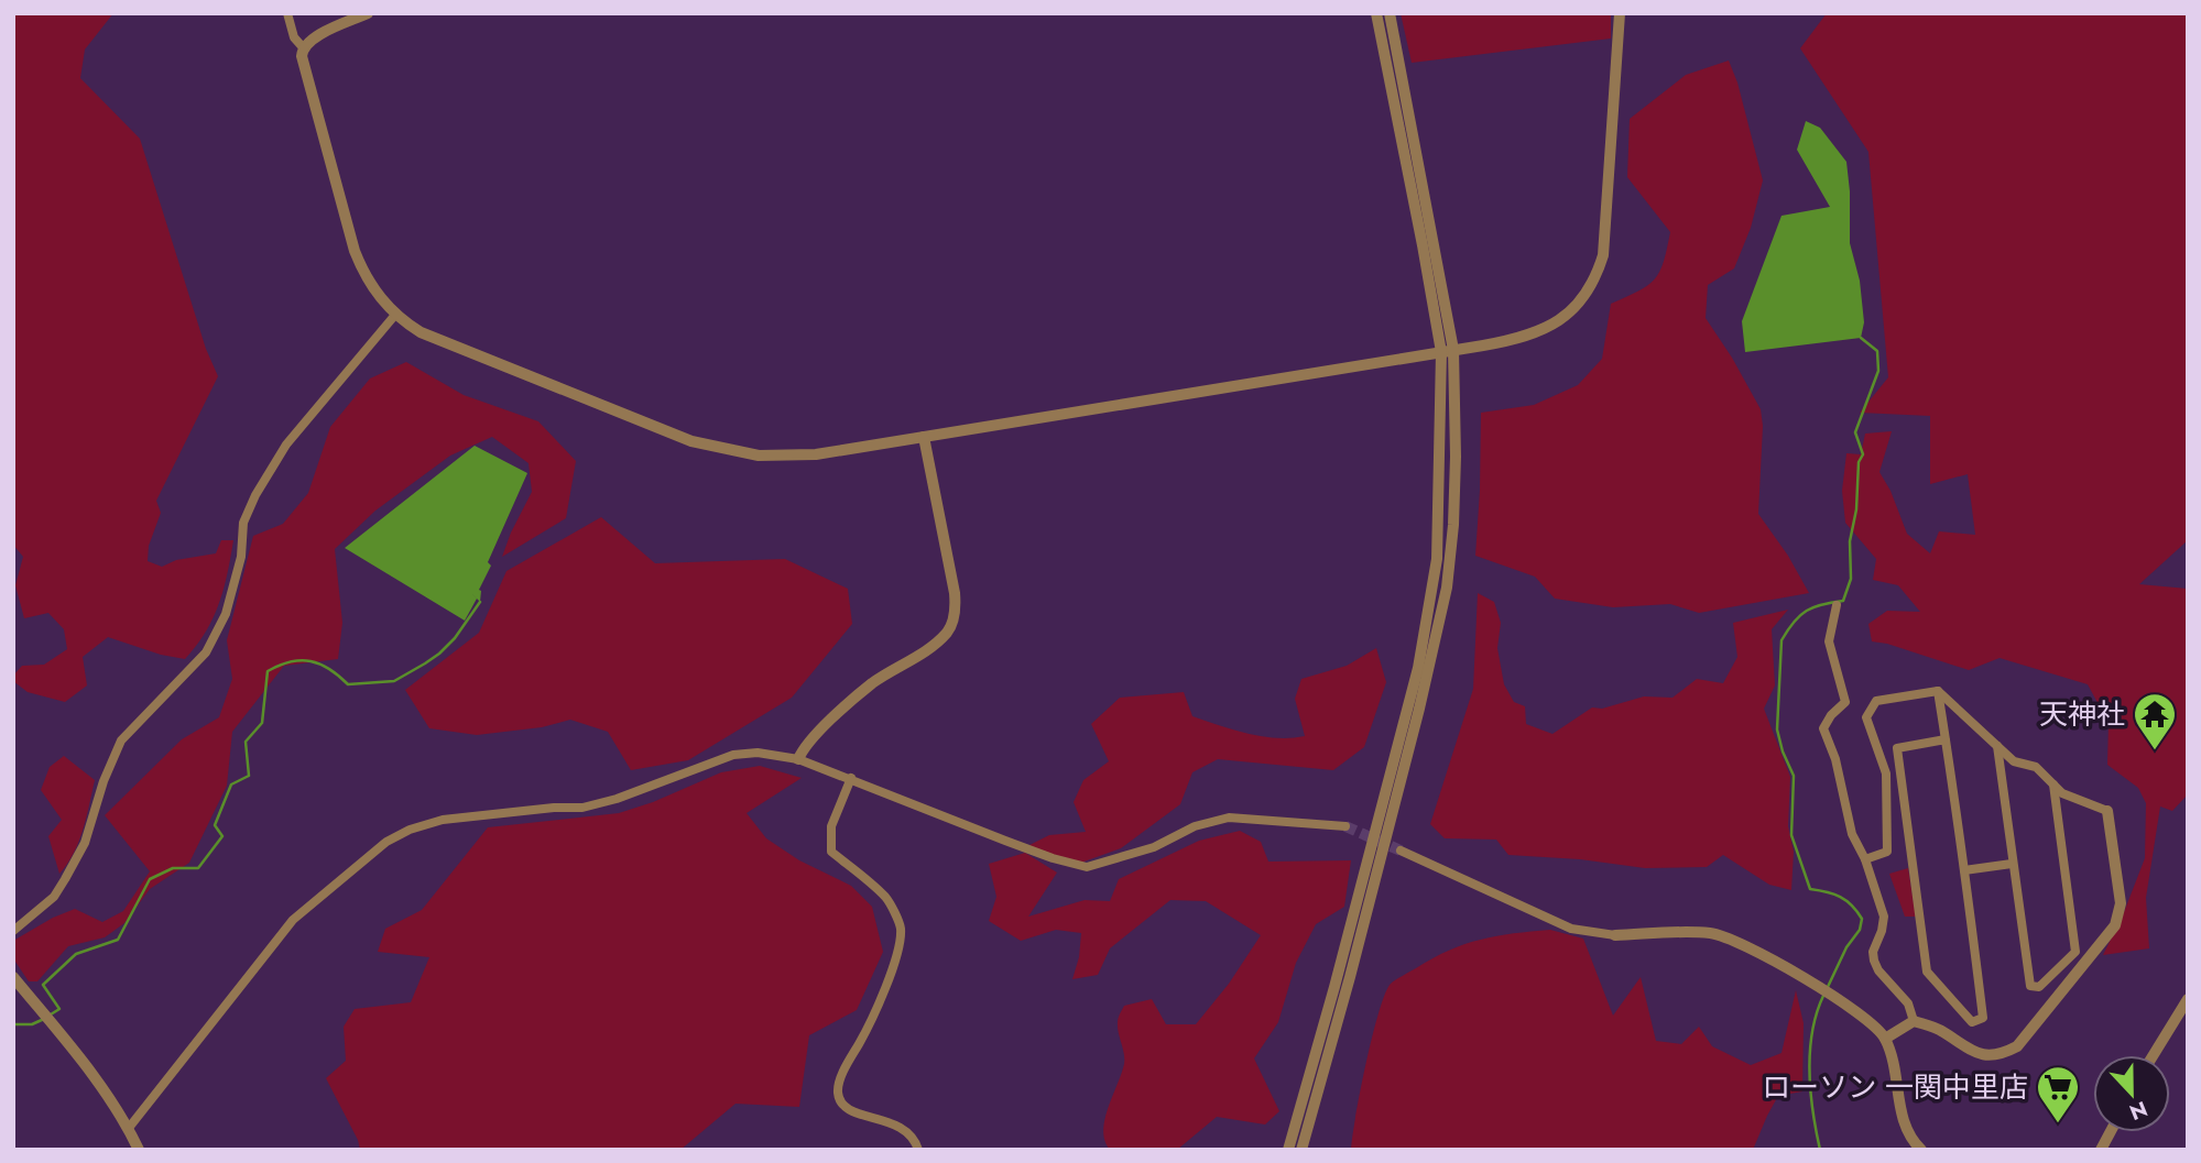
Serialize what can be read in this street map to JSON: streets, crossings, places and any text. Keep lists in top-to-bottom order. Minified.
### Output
{"places":{"temple":["天神社"],"supermarket":["ローソン 一関中里店"]},"north":"bottom"}
